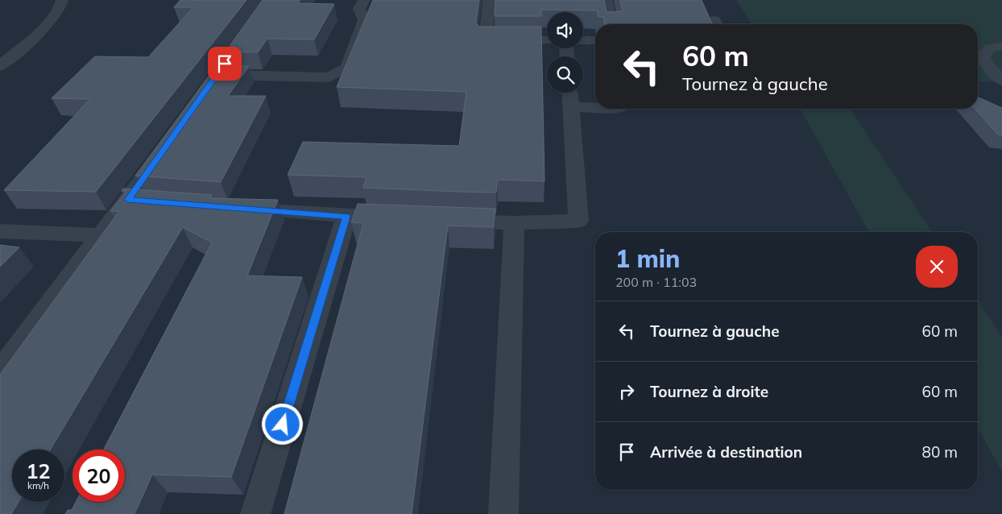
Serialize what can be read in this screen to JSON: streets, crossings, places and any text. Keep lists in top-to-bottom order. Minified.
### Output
{"page":{"turn":["60 m","Tournez à gauche"],"heading":["1 min","200 m · 11:03"],"list":[{"name":"Tournez à gauche","value":"60 m"},{"name":"Tournez à droite","value":"60 m"},{"name":"Arrivée à destination","value":"80 m"}],"speed":"12 km/h","limit":"20"}}
